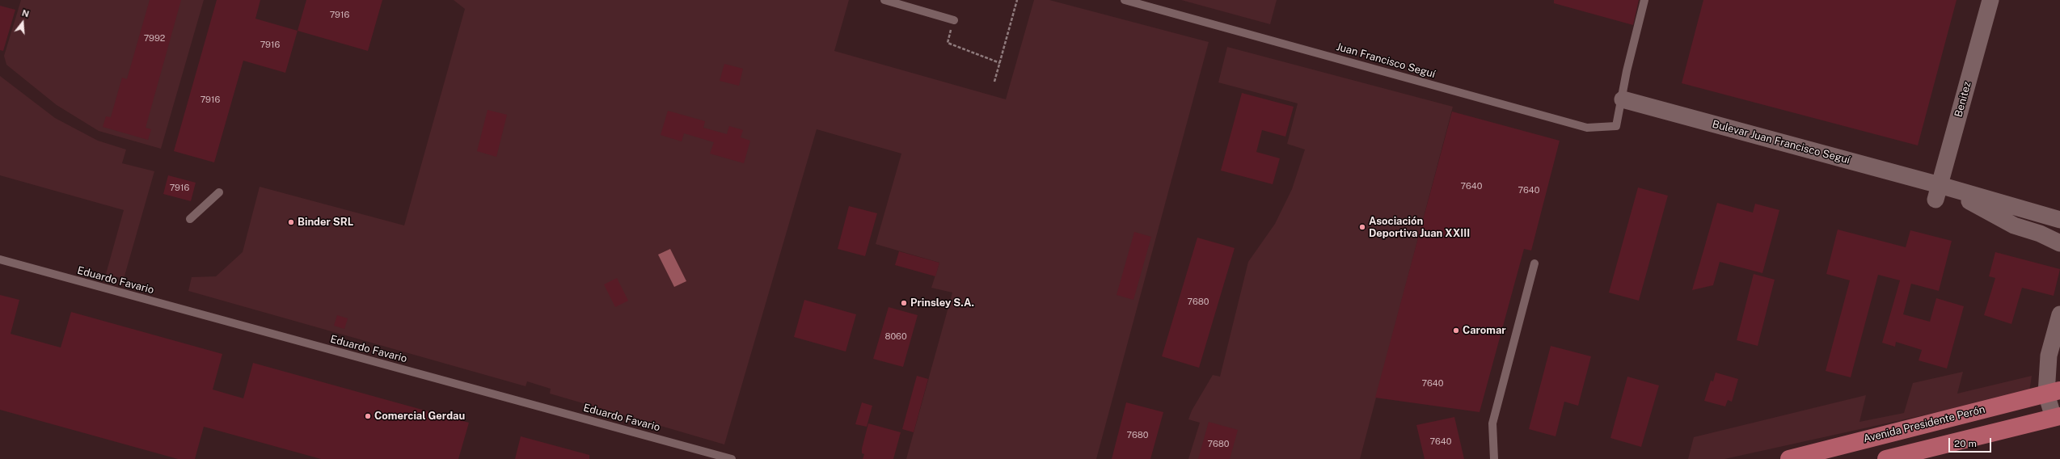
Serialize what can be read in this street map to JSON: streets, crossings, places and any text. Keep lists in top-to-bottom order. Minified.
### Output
{"streets":{"main road":["Avenida Presidente Perón"],"street":["Benitez","Bulevar Juan Francisco Seguí"],"lane":["Juan Francisco Seguí","Eduardo Favario"]},"crossings":[["Juan Francisco Seguí","Bulevar Juan Francisco Seguí"],["Benitez","Bulevar Juan Francisco Seguí"]],"places":["Binder SRL","Asociación Deportiva Juan XXIII","Prinsley S.A.","Caromar","Comercial Gerdau"],"house_numbers":["7916","7992","7916","7916","7640","7916","7640","7680","8060","7640","7680","7640","7680"],"scale_bar":"20 m","north":"top"}
